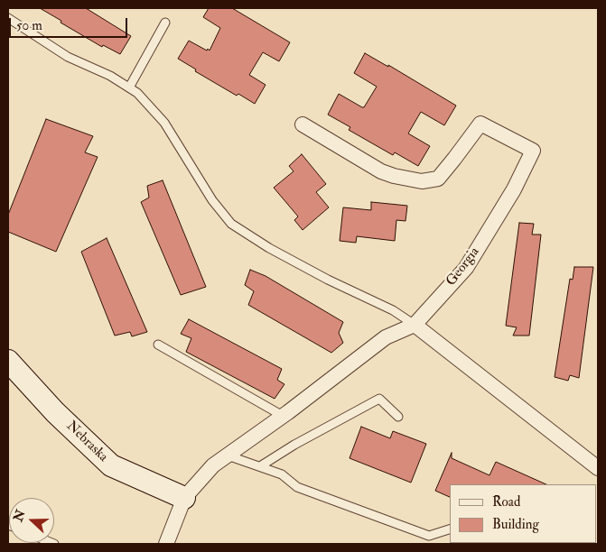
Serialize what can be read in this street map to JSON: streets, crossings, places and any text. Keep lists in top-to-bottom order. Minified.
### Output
{"streets":{"street":["Georgia","Nebraska"]},"crossings":[["Georgia","Nebraska"]],"legend":["Road","Building"],"scale_bar":"50 m","north":"left"}
